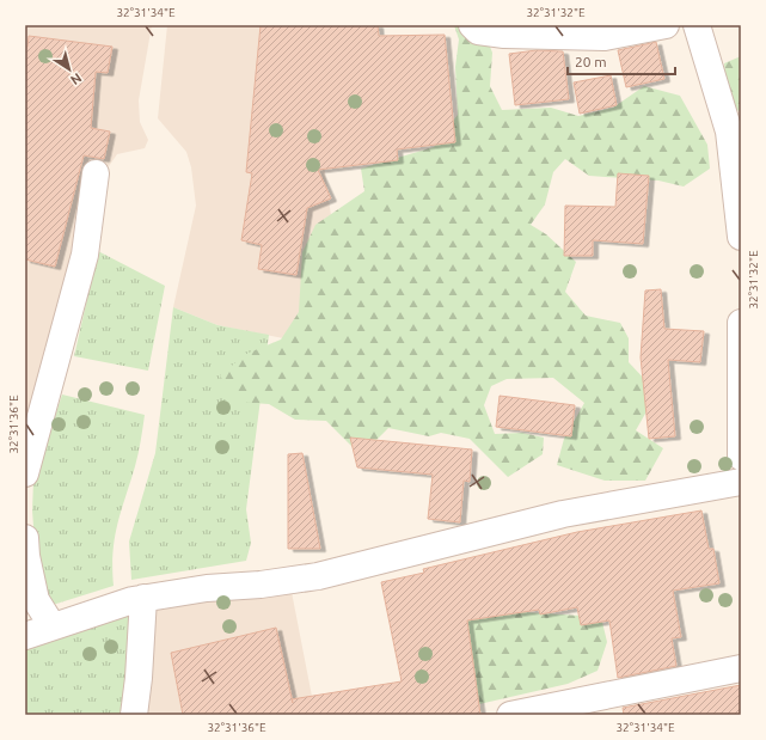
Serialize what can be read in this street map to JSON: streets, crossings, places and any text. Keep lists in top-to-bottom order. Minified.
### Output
{"scale_bar":"20 m","north":"bottom right","coordinates":["32°31'34\"E","32°31'32\"E","32°31'36\"E"]}
